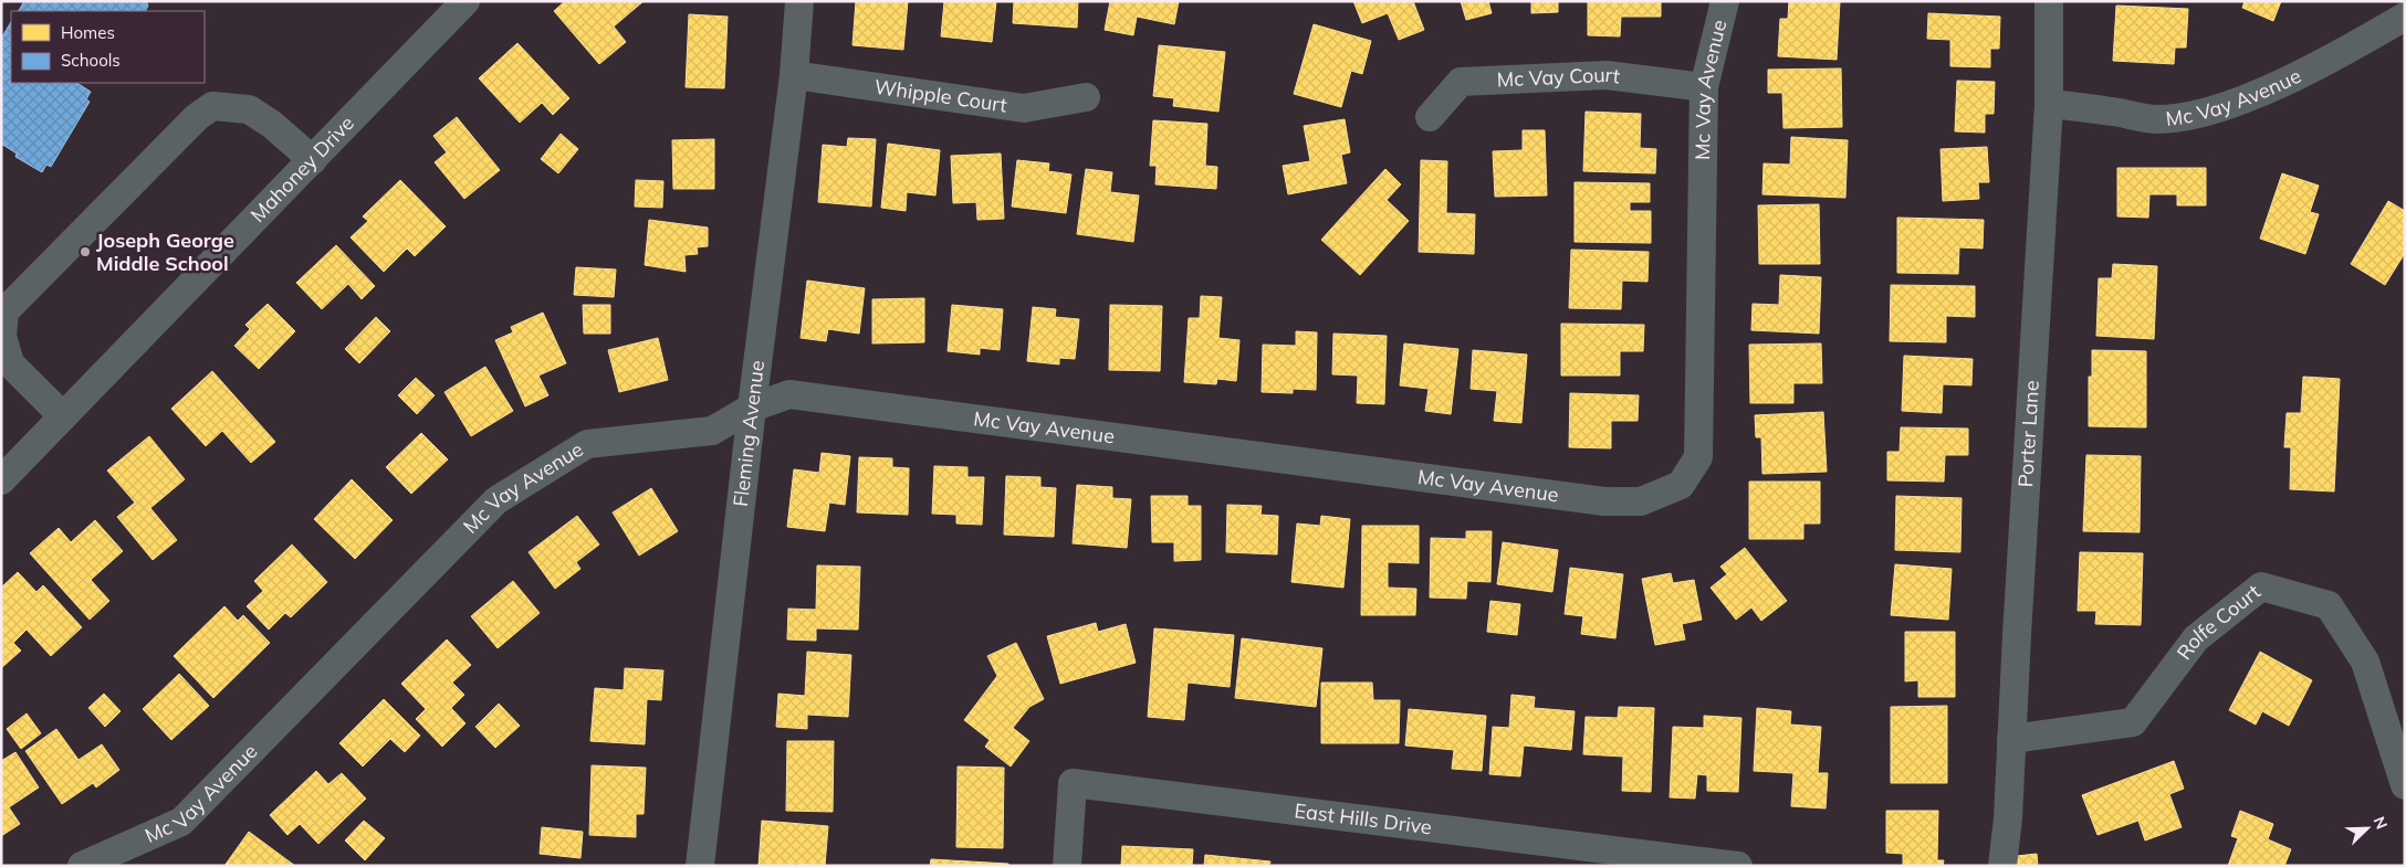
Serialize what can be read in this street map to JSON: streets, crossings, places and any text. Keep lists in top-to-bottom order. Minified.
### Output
{"streets":{"street":["Mc Vay Court","Mc Vay Avenue","Whipple Court","Mahoney Drive","Fleming Avenue","Porter Lane","Rolfe Court","East Hills Drive"]},"crossings":[["Mc Vay Court","Mc Vay Avenue"],["Mc Vay Avenue","Fleming Avenue"],["Mc Vay Avenue","Porter Lane"],["Whipple Court","Fleming Avenue"],["Porter Lane","Rolfe Court"]],"places":["Joseph George Middle School"],"legend":["Homes","Schools"],"north":"top right"}
